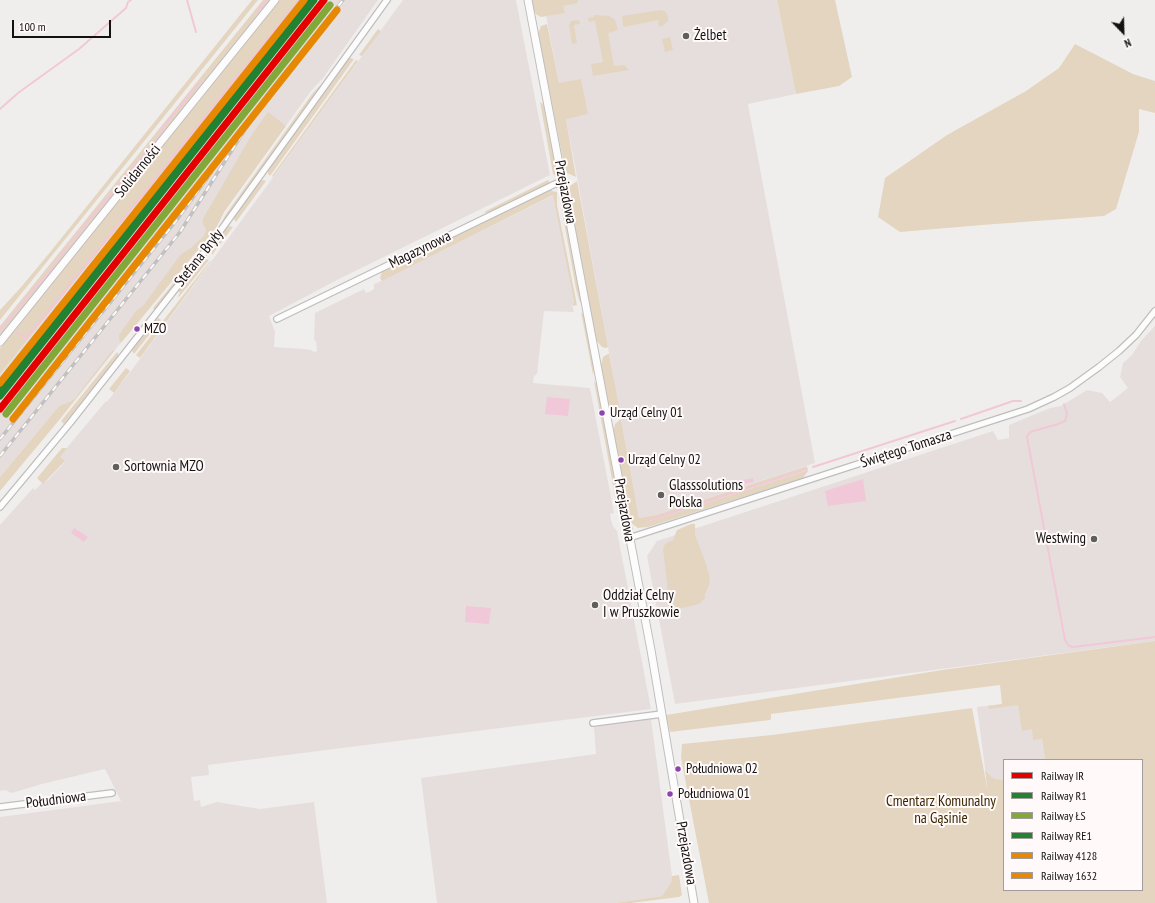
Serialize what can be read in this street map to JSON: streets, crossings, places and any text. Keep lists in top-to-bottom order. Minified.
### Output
{"streets":{"street":["Solidarności","Przejazdowa","Magazynowa","Stefana Bryły","Świętego Tomasza","Południowa"]},"crossings":[["Przejazdowa","Magazynowa"],["Przejazdowa","Świętego Tomasza"]],"parks":["Cmentarz Komunalny na Gąsinie"],"places":["Żelbet","MZO","Urząd Celny 01","Urząd Celny 02","Sortownia MZO","Glasssolutions Polska","Westwing","Oddział Celny I w Pruszkowie","Południowa 02","Południowa 01"],"lines":["rail line IR","rail line R1","rail line RE1","rail line 1632","rail line ŁS","rail line 4128"],"legend":["Railway IR","Railway R1","Railway ŁS","Railway RE1","Railway 4128","Railway 1632"],"scale_bar":"100 m","north":"bottom right"}
